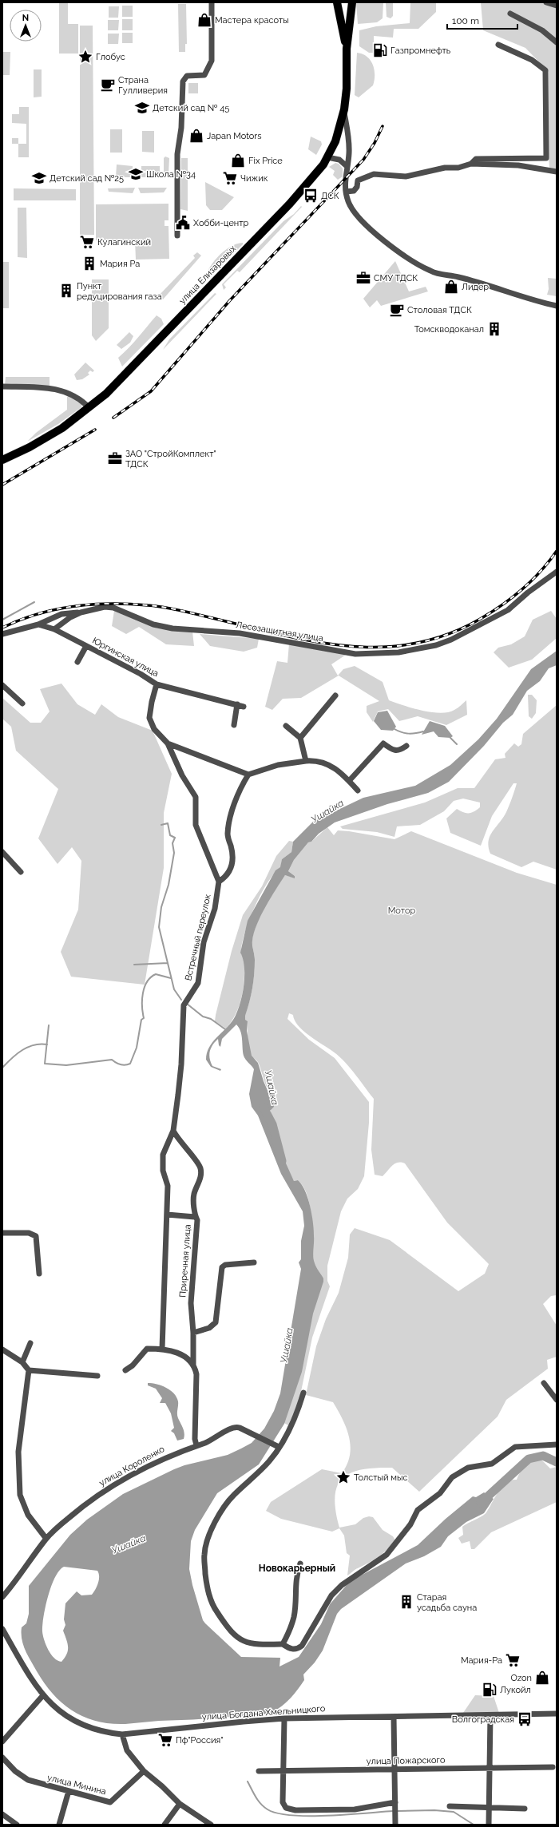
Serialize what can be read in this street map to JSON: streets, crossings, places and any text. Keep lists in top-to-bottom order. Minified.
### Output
{"streets":{"main road":["улица Елизаровых"],"street":["Лесозащитная улица","Юргинская улица","Встречный переулок","Приречная улица","улица Короленко","улица Богдана Хмельницкого","улица Пожарского","улица Минина"]},"crossings":[["Лесозащитная улица","Юргинская улица"],["Встречный переулок","Приречная улица"]],"districts":["Новокарьерный"],"water":["Ушайка"],"parks":["Мотор"],"places":{"shop":["Мастера красоты","Japan Motors","Fix Price","Лидер","Ozon"],"fuel station":["Газпромнефть","Лукойл"],"place":["Глобус","Толстый мыс"],"cafe":["Страна Гулливерия","Столовая ТДСК"],"school or university":["Детский сад № 45","Школа №34","Детский сад №25"],"supermarket":["Чижик","Кулагинский","Мария-Ра","Пф\"Россия\""],"bus stop":["ДСК","Волгоградская"],"public building":["Хобби-центр"],"building":["Мария Ра","Пункт редуцирования газа","Томскводоканал","Старая усадьба сауна"],"office":["СМУ ТДСК","ЗАО \"СтройКомплект\" ТДСК"]},"scale_bar":"100 m","north":"top"}
